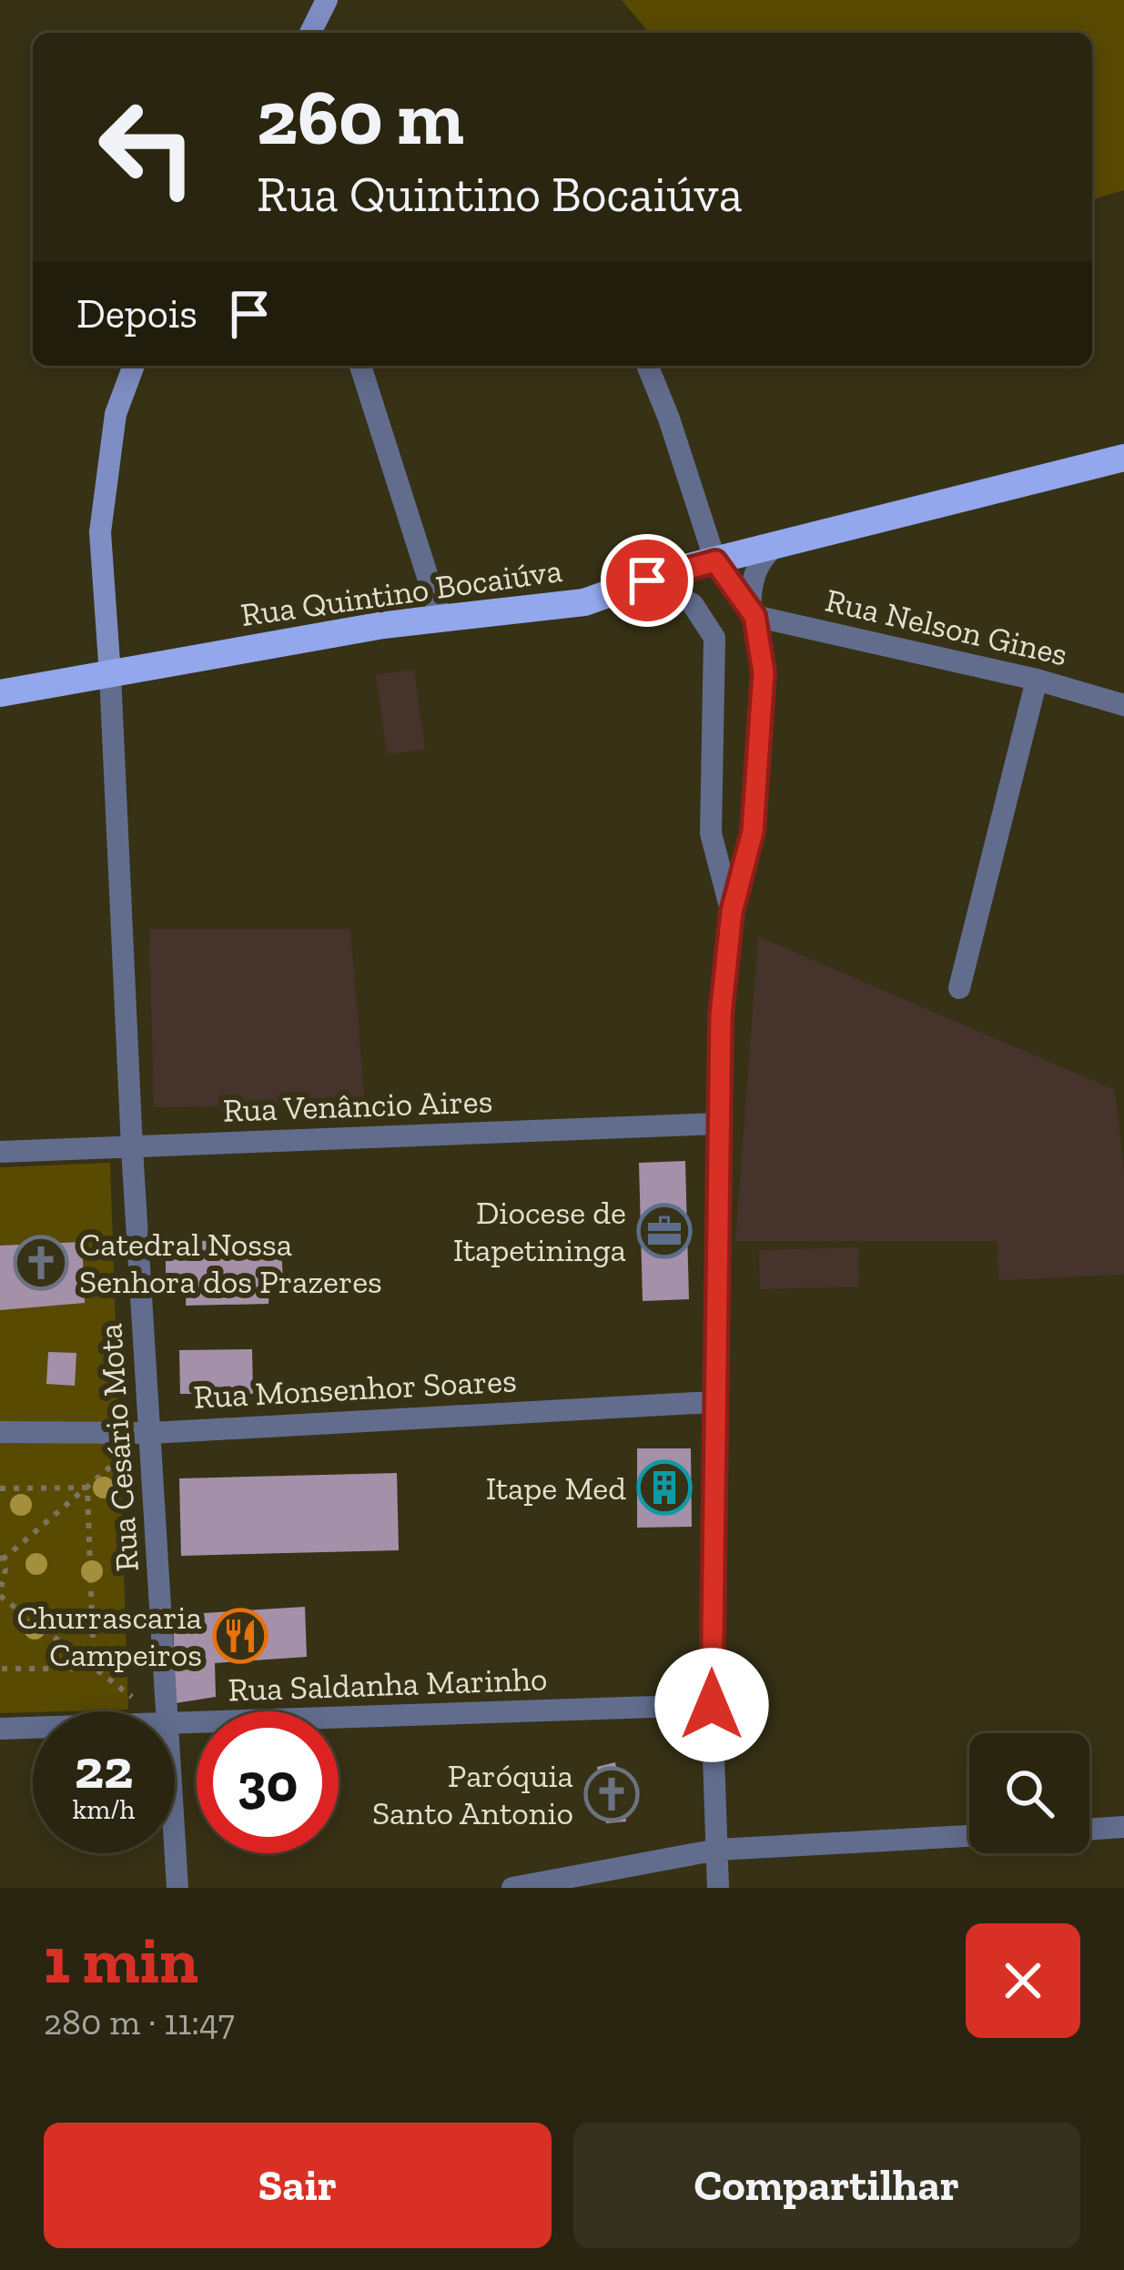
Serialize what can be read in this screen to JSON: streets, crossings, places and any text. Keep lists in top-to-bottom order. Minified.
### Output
{"streets":{"main road":["Rua Quintino Bocaiúva"],"street":["Rua Nelson Gines","Rua Venâncio Aires","Rua Monsenhor Soares","Rua Cesário Mota","Rua Saldanha Marinho"]},"crossings":[["Rua Quintino Bocaiúva","Rua Cesário Mota"],["Rua Venâncio Aires","Rua Cesário Mota"],["Rua Monsenhor Soares","Rua Cesário Mota"]],"places":{"office":["Diocese de Itapetininga"],"church":["Catedral Nossa Senhora dos Prazeres","Paróquia Santo Antonio"],"building":["Itape Med"],"restaurant":["Churrascaria Campeiros"]},"page":{"turn":["260 m","Rua Quintino Bocaiúva"],"then":"Depois","speed":"22 km/h","limit":"30","heading":["1 min","280 m · 11:47"],"buttons":["Sair","Compartilhar"]}}
